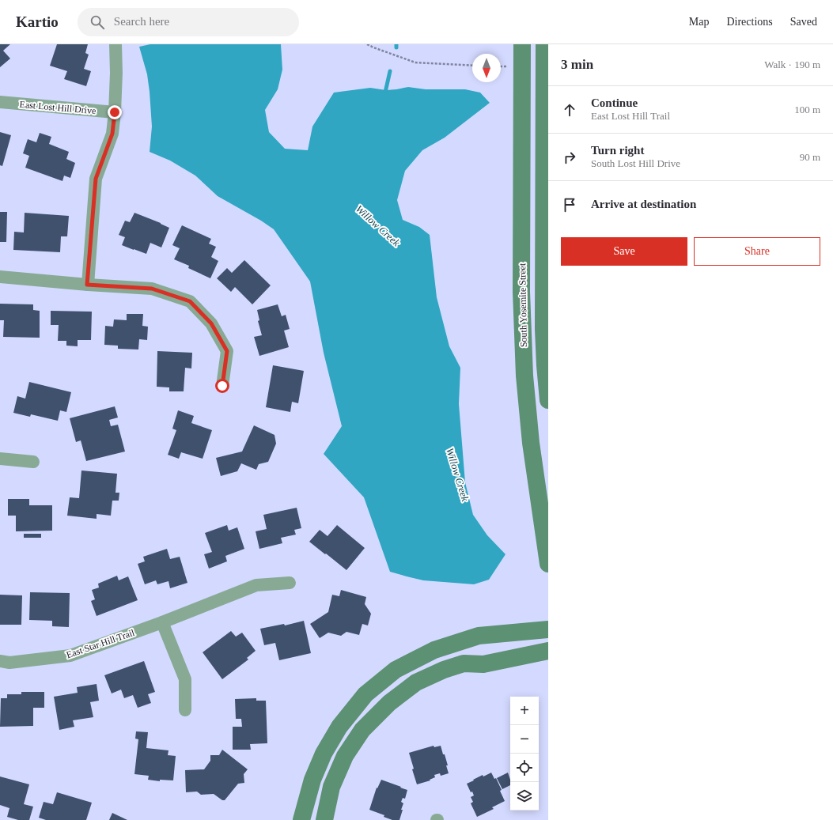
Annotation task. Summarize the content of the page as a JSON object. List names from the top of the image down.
{
  "streets": {
    "main road": ["South Yosemite Street"],
    "street": ["East Lost Hill Drive", "East Star Hill Trail"]
  },
  "water": ["Willow Creek"],
  "north": "bottom",
  "page": {
    "header": "Kartio",
    "search": "Search here",
    "nav": ["Map", "Directions", "Saved"],
    "heading": ["3 min", "Walk · 190 m"],
    "list": [
      ["Continue", "East Lost Hill Trail", "100 m"],
      ["Turn right", "South Lost Hill Drive", "90 m"],
      "Arrive at destination"
    ],
    "buttons": ["Save", "Share"],
    "map_buttons": ["+", "−"]
  }
}
